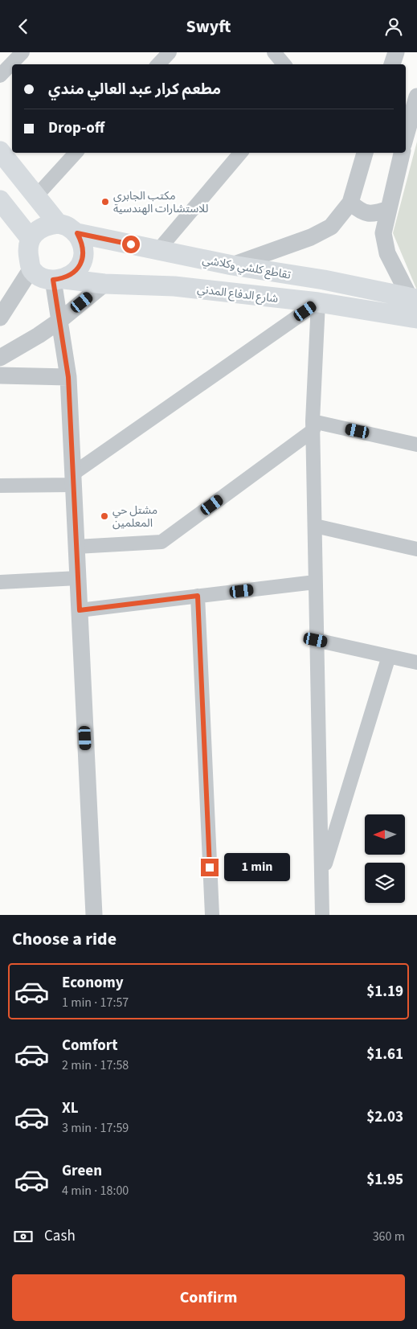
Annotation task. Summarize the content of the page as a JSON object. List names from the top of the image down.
{
  "streets": {
    "main road": ["تقاطع كلشي وكلاشي", "شارع الدفاع المدني"]
  },
  "crossings": [
    ["تقاطع كلشي وكلاشي", "شارع الدفاع المدني"]
  ],
  "places": ["مكتب الجابري للاستشارات الهندسية", "مشتل حي المعلمين"],
  "north": "left",
  "page": {
    "header": "Swyft",
    "banner": ["مطعم كرار عبد العالي مندي", "Drop-off"],
    "bubble": "1 min",
    "heading": "Choose a ride",
    "list": [
      {
        "name": "Economy",
        "note": "1 min · 17:57",
        "value": "$1.19"
      },
      {
        "name": "Comfort",
        "note": "2 min · 17:58",
        "value": "$1.61"
      },
      {
        "name": "XL",
        "note": "3 min · 17:59",
        "value": "$2.03"
      },
      {
        "name": "Green",
        "note": "4 min · 18:00",
        "value": "$1.95"
      }
    ],
    "pay": ["Cash", "360 m"],
    "buttons": "Confirm"
  }
}
